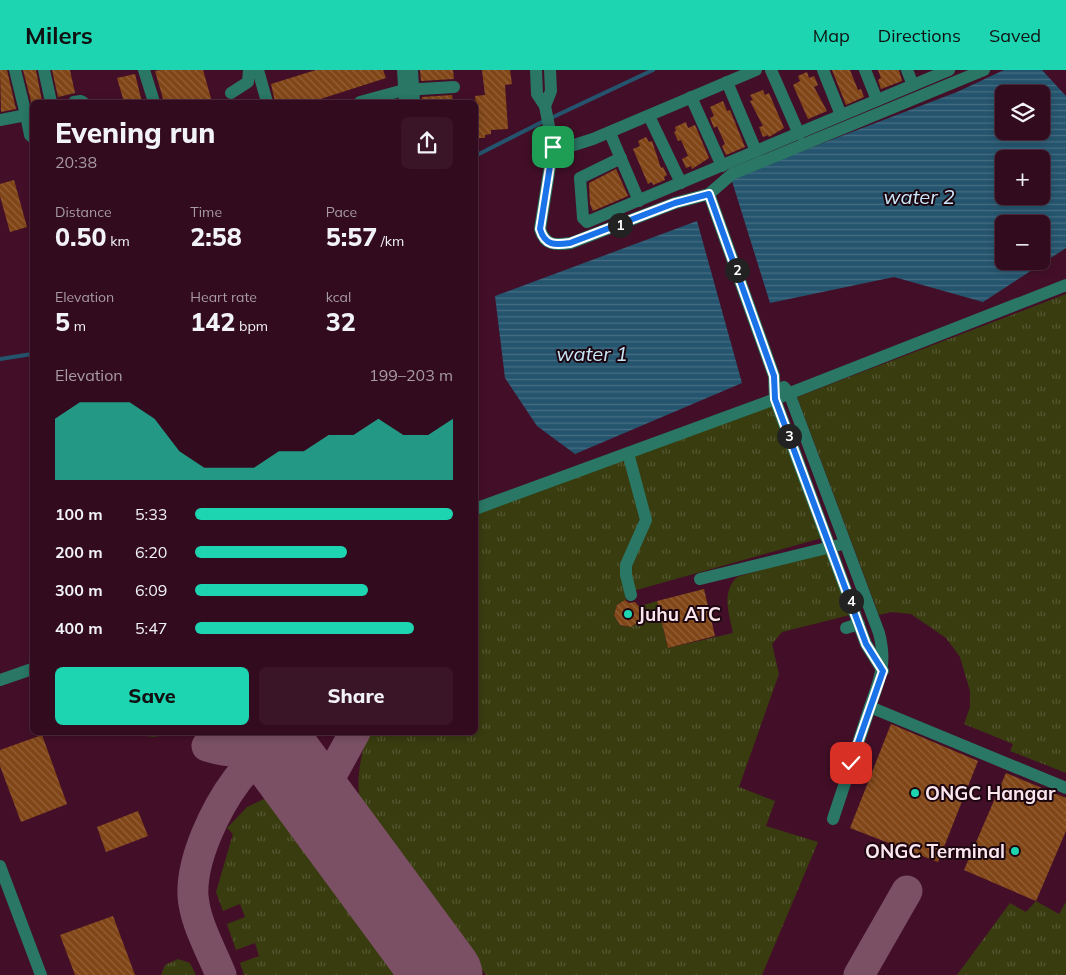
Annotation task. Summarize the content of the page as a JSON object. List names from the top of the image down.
{
  "water": ["water 2", "water 1"],
  "places": ["Juhu ATC", "ONGC Hangar", "ONGC Terminal"],
  "page": {
    "header": "Milers",
    "nav": ["Map", "Directions", "Saved"],
    "map_buttons": ["+", "−"],
    "heading": ["Evening run", "20:38"],
    "stats": [
      ["Distance", "0.50 km"],
      ["Time", "2:58"],
      ["Pace", "5:57 /km"],
      ["Elevation", "5 m"],
      ["Heart rate", "142 bpm"],
      ["kcal", "32"]
    ],
    "pins": [
      "1",
      "2",
      "3",
      "4"
    ],
    "chart": ["Elevation", "199–203 m"],
    "list": [
      {
        "name": "100 m",
        "note": "5:33"
      },
      {
        "name": "200 m",
        "note": "6:20"
      },
      {
        "name": "300 m",
        "note": "6:09"
      },
      {
        "name": "400 m",
        "note": "5:47"
      }
    ],
    "buttons": ["Save", "Share"]
  }
}
